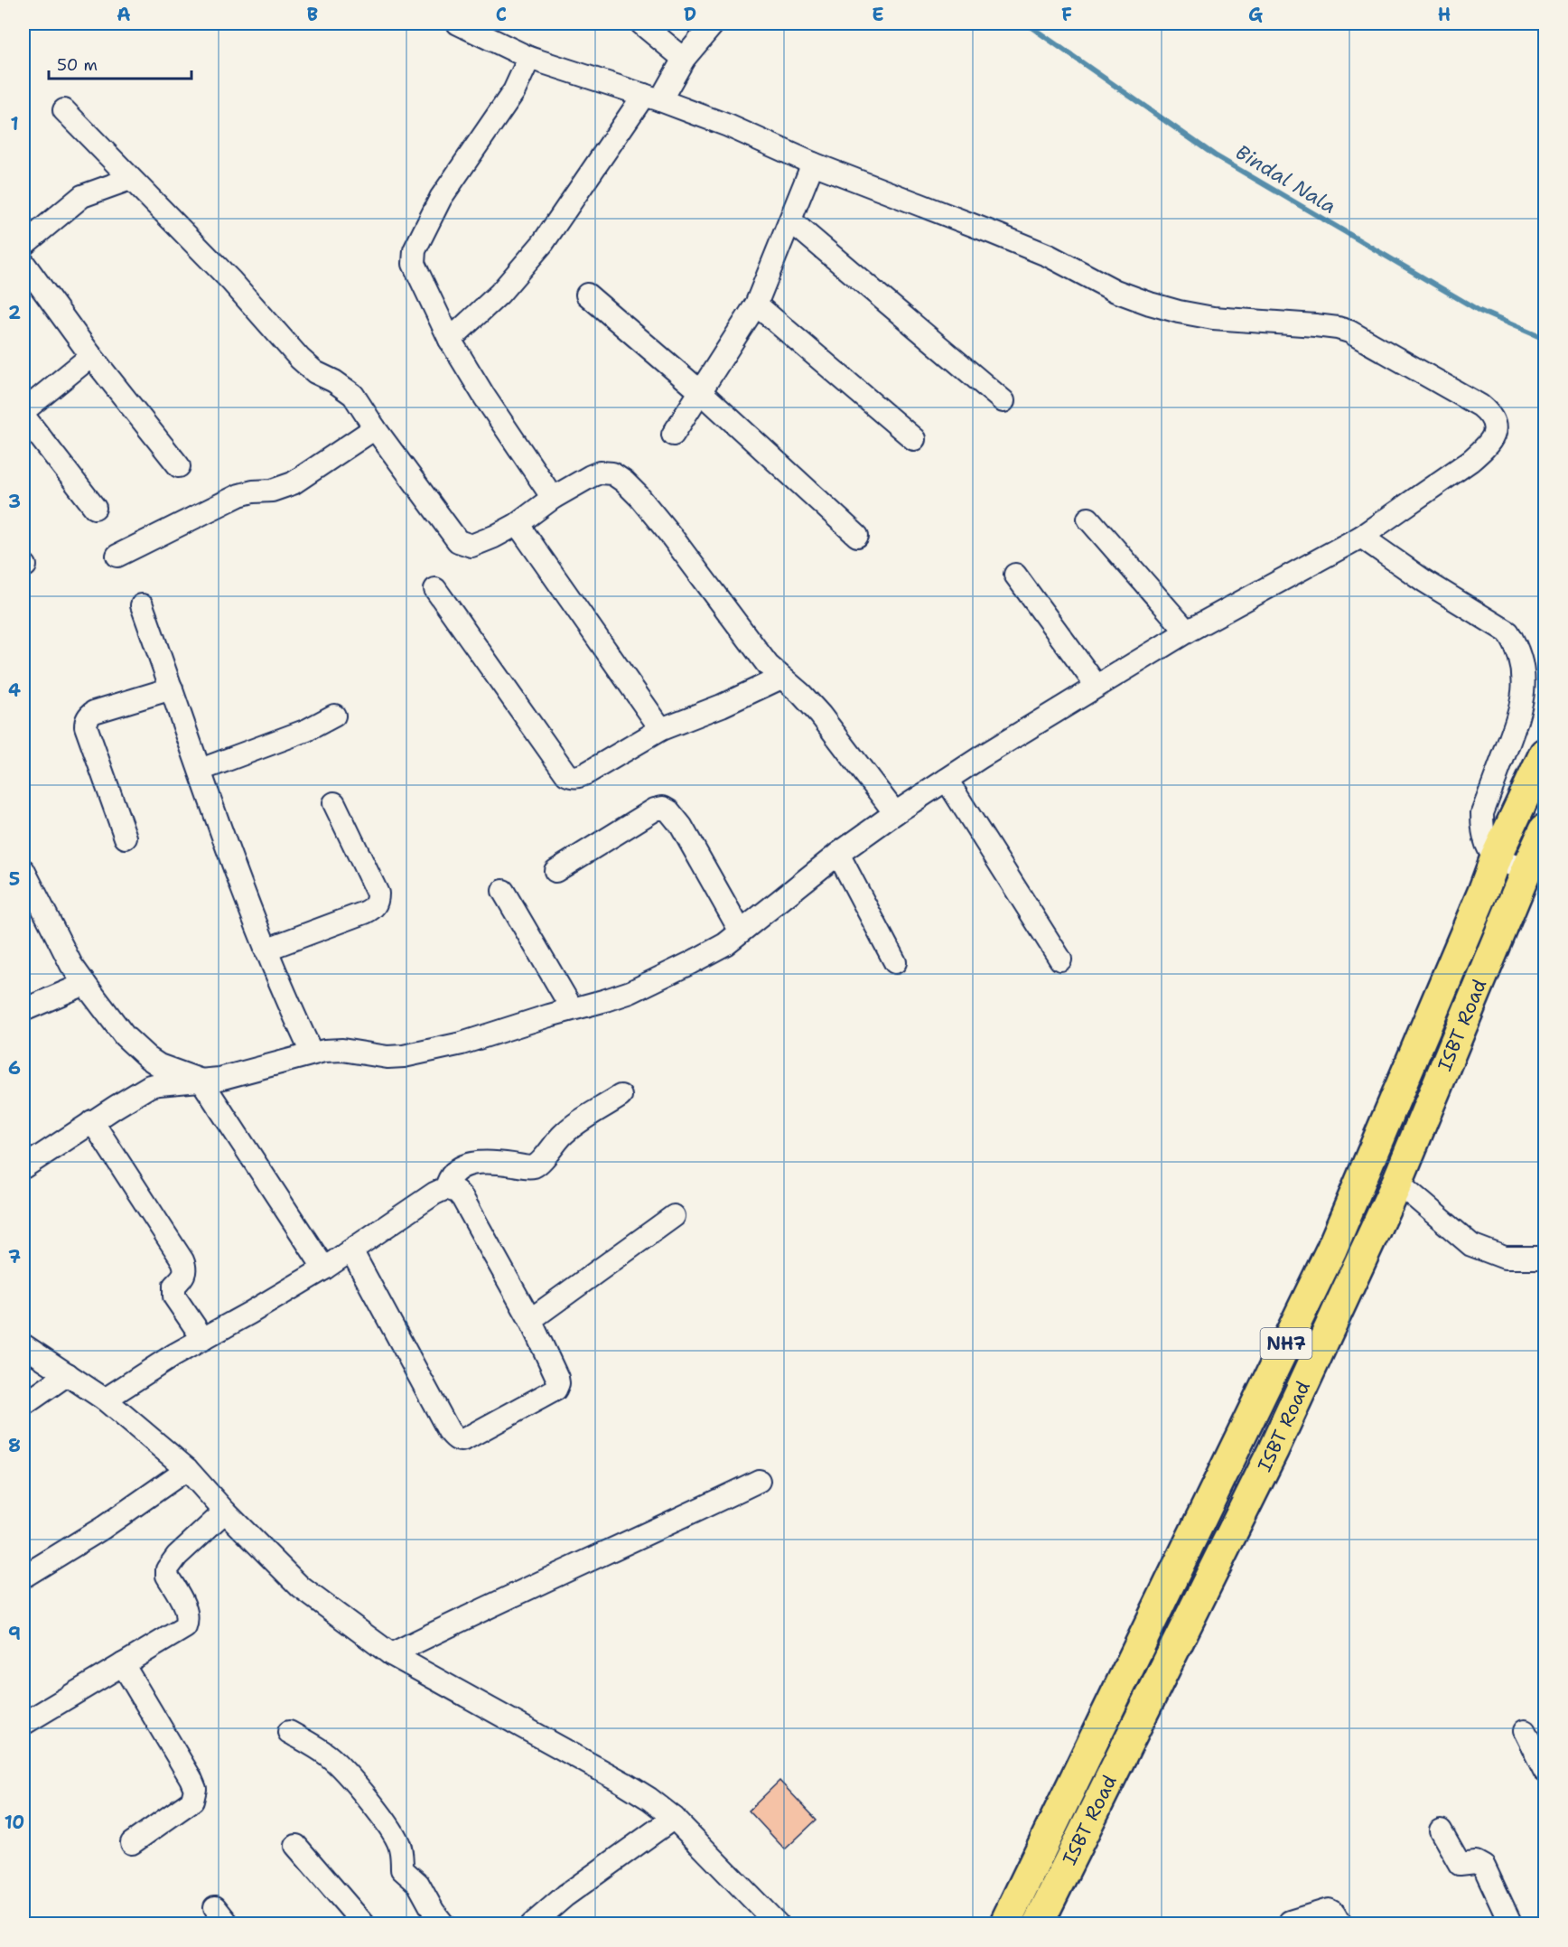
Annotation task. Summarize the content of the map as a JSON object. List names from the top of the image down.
{
  "streets": {
    "highway": ["ISBT Road", "NH7"]
  },
  "water": ["Bindal Nala"],
  "scale_bar": "50 m",
  "grid": {
    "columns": [
      "A",
      "B",
      "C",
      "D",
      "E",
      "F",
      "G",
      "H"
    ],
    "rows": [
      "1",
      "2",
      "3",
      "4",
      "5",
      "6",
      "7",
      "8",
      "9",
      "10"
    ]
  }
}
